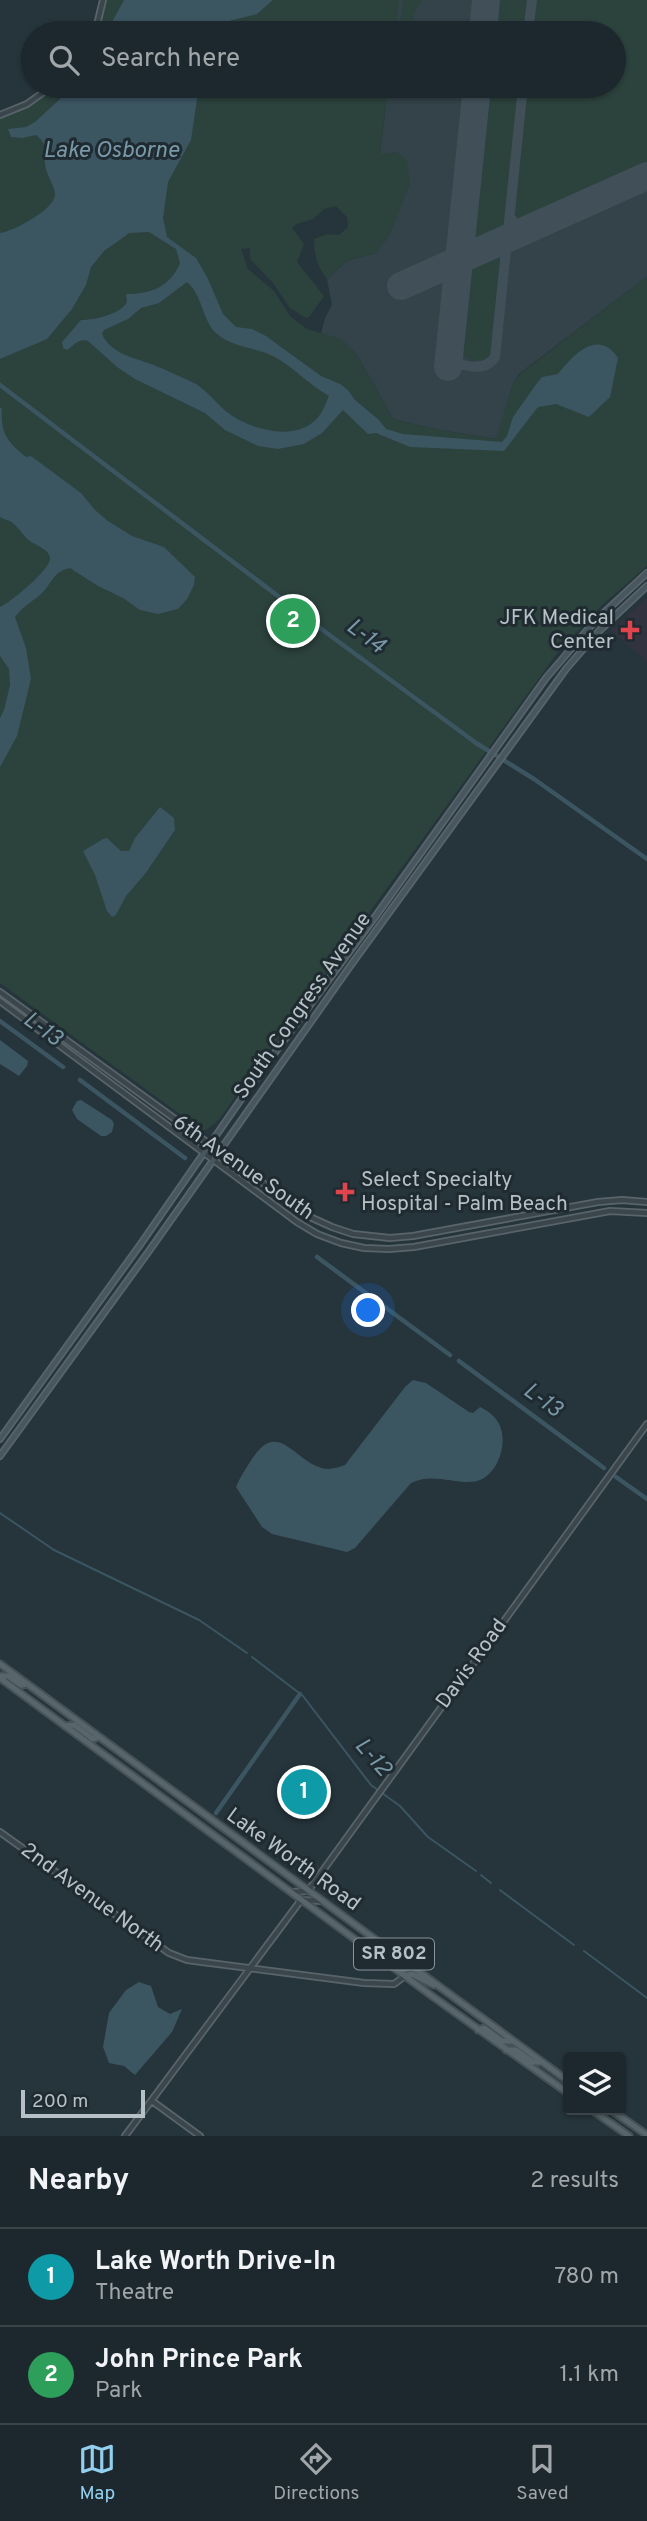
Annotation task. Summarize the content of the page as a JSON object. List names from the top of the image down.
{
  "streets": {
    "main road": ["South Congress Avenue", "Lake Worth Road", "SR 802"],
    "street": ["6th Avenue South", "Davis Road", "2nd Avenue North"]
  },
  "crossings": [
    ["South Congress Avenue", "6th Avenue South"],
    ["Davis Road", "Lake Worth Road"],
    ["Lake Worth Road", "2nd Avenue North"]
  ],
  "water": [
    "Lake Osborne",
    "L-14",
    "L-13",
    "L-12"
  ],
  "places": {
    "health": ["JFK Medical Center", "Select Specialty Hospital - Palm Beach"]
  },
  "scale_bar": "200 m",
  "page": {
    "search": "Search here",
    "pins": ["2", "1"],
    "scale": "200 m",
    "heading": ["Nearby", "2 results"],
    "list": [
      {
        "mark": "1",
        "name": "Lake Worth Drive-In",
        "note": "Theatre",
        "value": "780 m"
      },
      {
        "mark": "2",
        "name": "John Prince Park",
        "note": "Park",
        "value": "1.1 km"
      }
    ],
    "nav": ["Map", "Directions", "Saved"]
  }
}
